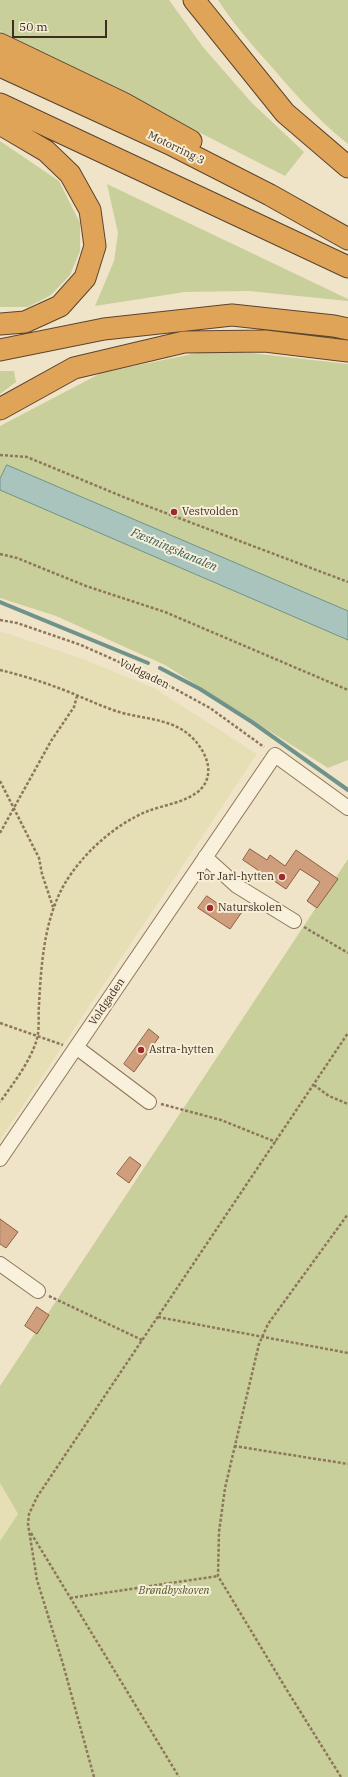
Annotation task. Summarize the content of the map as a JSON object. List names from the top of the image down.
{
  "streets": {
    "highway": ["Motorring 3"],
    "street": ["Voldgaden"]
  },
  "water": ["Fæstningskanalen"],
  "parks": ["Brøndbyskoven"],
  "places": [
    "Vestvolden",
    "Tor Jarl-hytten",
    "Naturskolen",
    "Astra-hytten"
  ],
  "scale_bar": "50 m"
}
